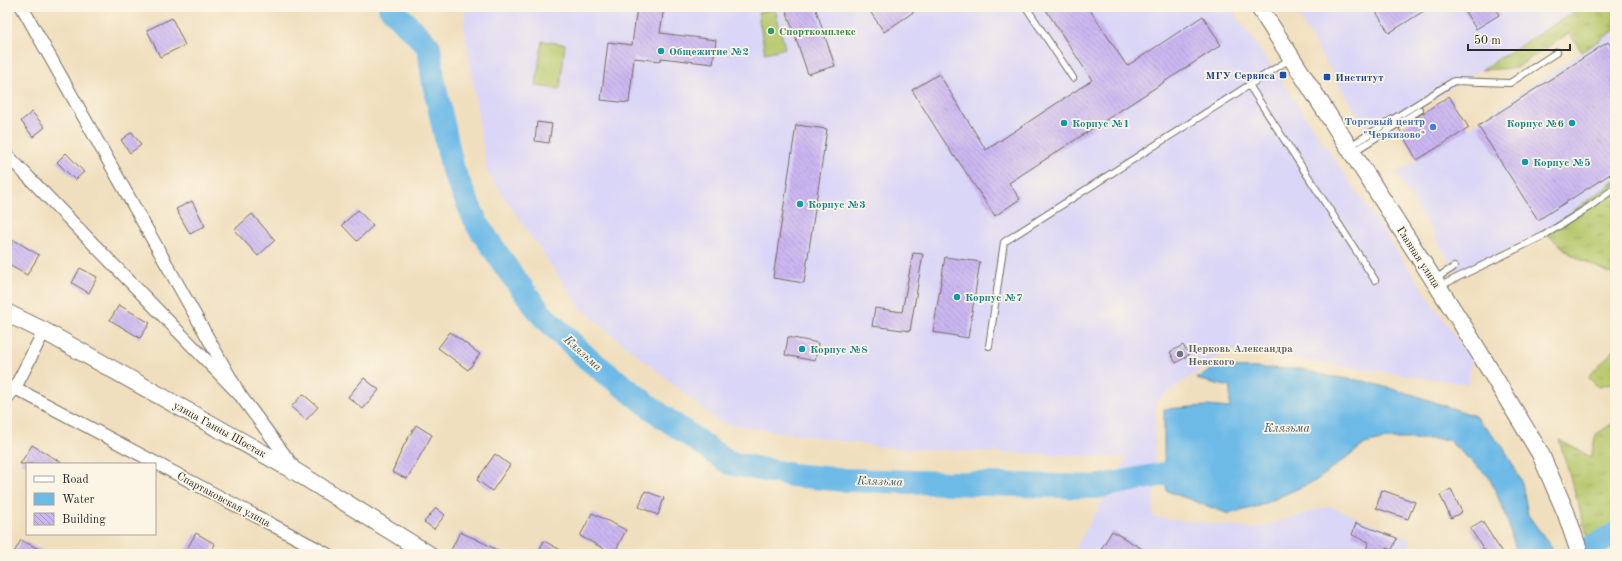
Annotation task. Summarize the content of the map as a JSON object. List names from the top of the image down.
{
  "streets": {
    "main road": ["Главная улица", "улица Ганны Шостак"],
    "street": ["Спартаковская улица"]
  },
  "water": ["Клязьма"],
  "places": {
    "other": [
      "Спорткомплекс",
      "Общежитие №2",
      "Корпус №1",
      "Корпус №6",
      "Торговый центр \"Черкизово\"",
      "Корпус №5",
      "Корпус №3",
      "Корпус №7",
      "Корпус №8",
      "Церковь Александра Невского"
    ],
    "transit": ["МГУ Сервиса", "Институт"]
  },
  "legend": ["Road", "Water", "Building"],
  "scale_bar": "50 m"
}
